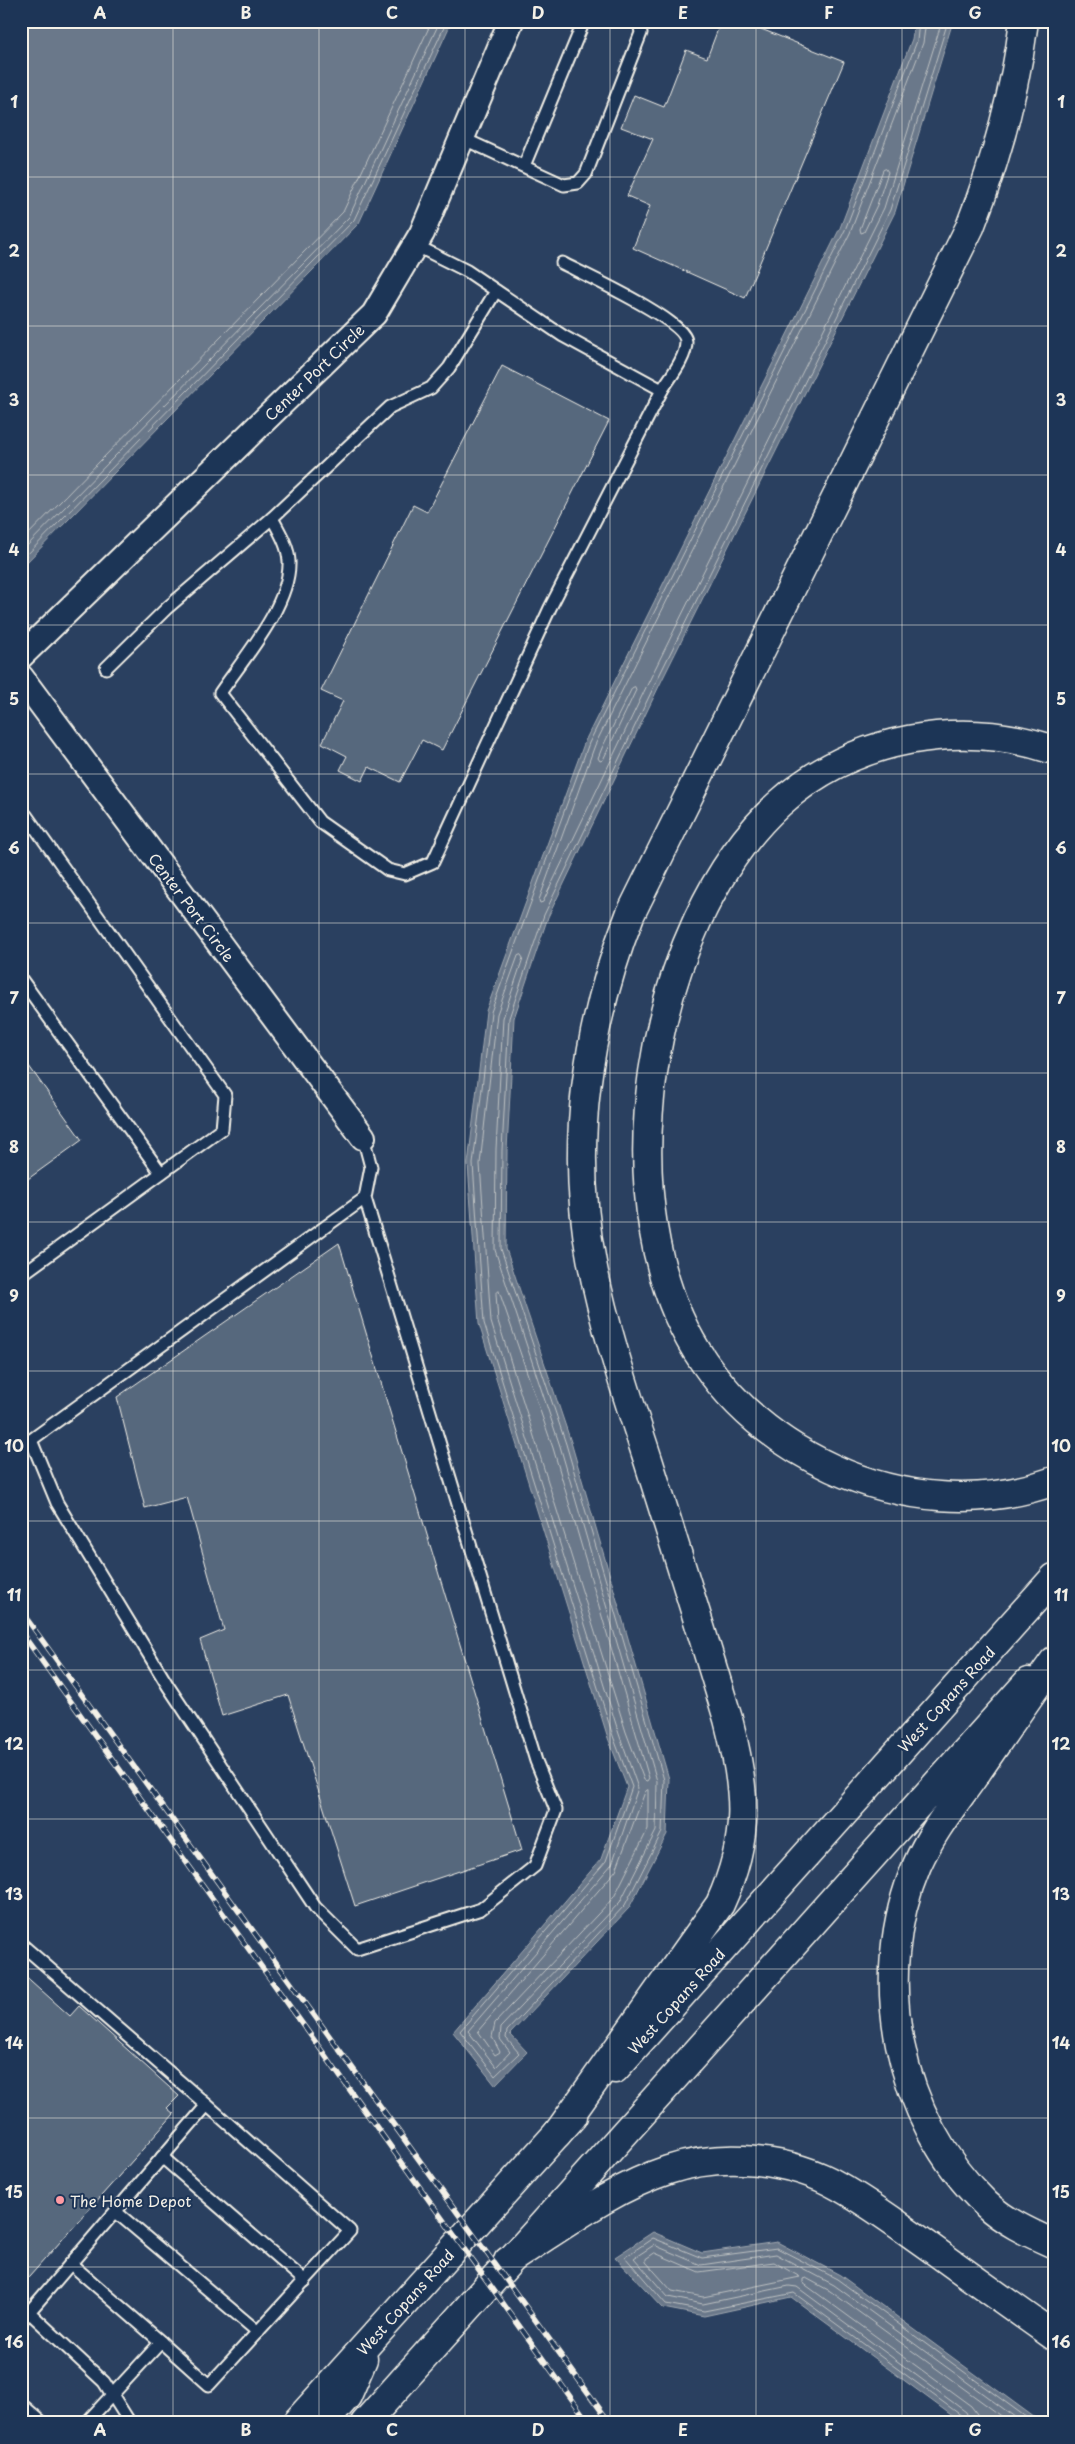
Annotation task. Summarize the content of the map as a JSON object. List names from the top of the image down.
{
  "streets": {
    "main road": ["West Copans Road"],
    "street": ["Center Port Circle"]
  },
  "places": ["The Home Depot"],
  "grid": {
    "columns": [
      "A",
      "B",
      "C",
      "D",
      "E",
      "F",
      "G"
    ],
    "rows": [
      "1",
      "2",
      "3",
      "4",
      "5",
      "6",
      "7",
      "8",
      "9",
      "10",
      "11",
      "12",
      "13",
      "14",
      "15",
      "16"
    ]
  }
}
